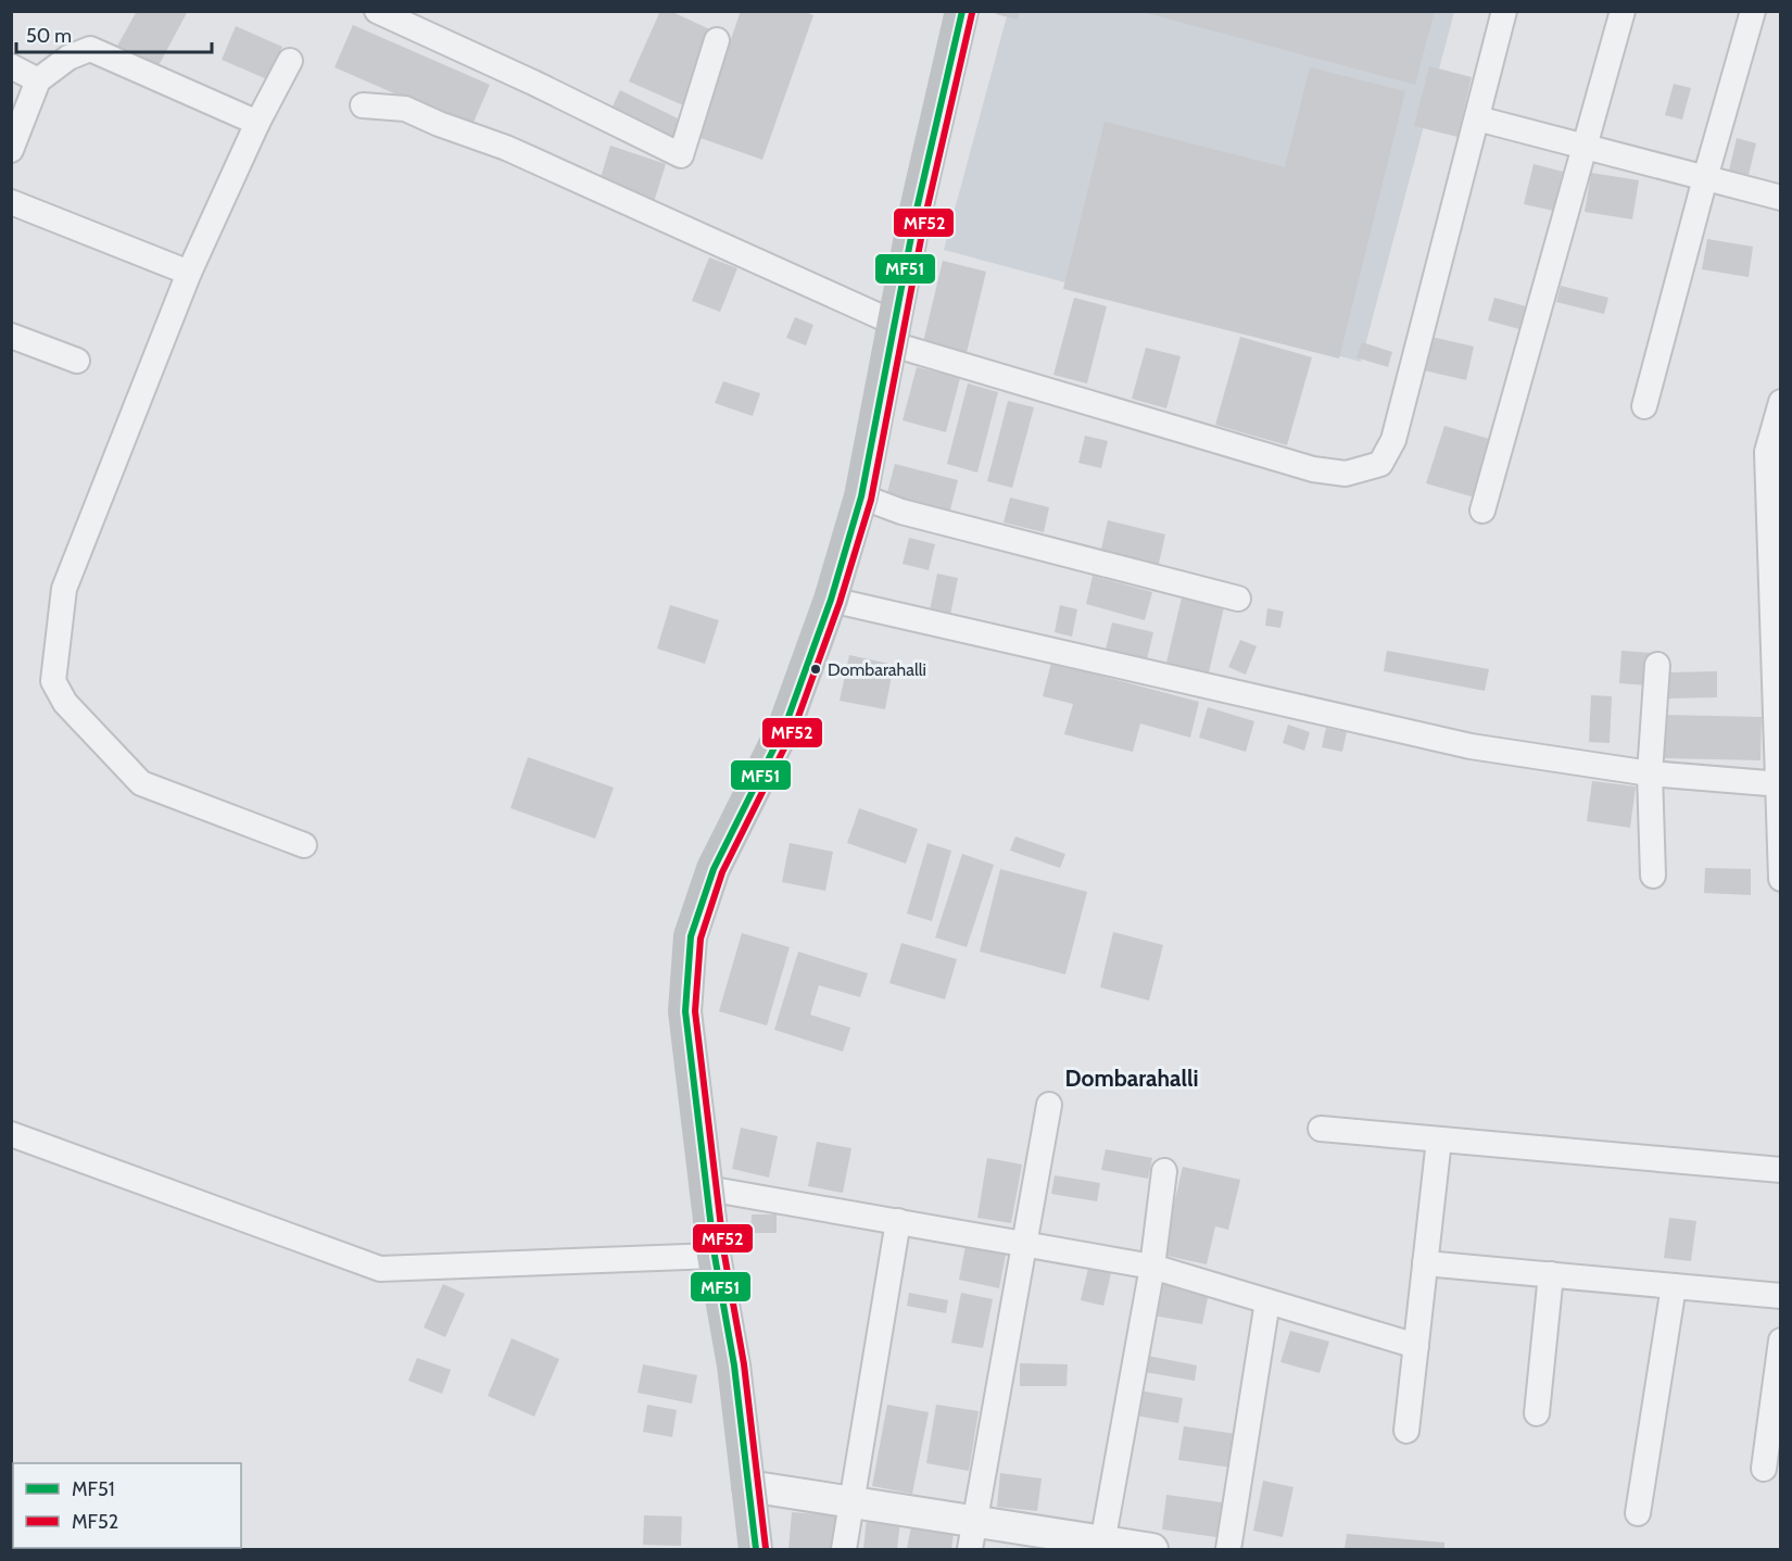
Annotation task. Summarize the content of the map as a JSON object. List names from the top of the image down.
{
  "districts": ["Dombarahalli"],
  "places": ["Dombarahalli"],
  "lines": ["transit line MF51", "transit line MF52"],
  "legend": ["MF51", "MF52"],
  "scale_bar": "50 m"
}
